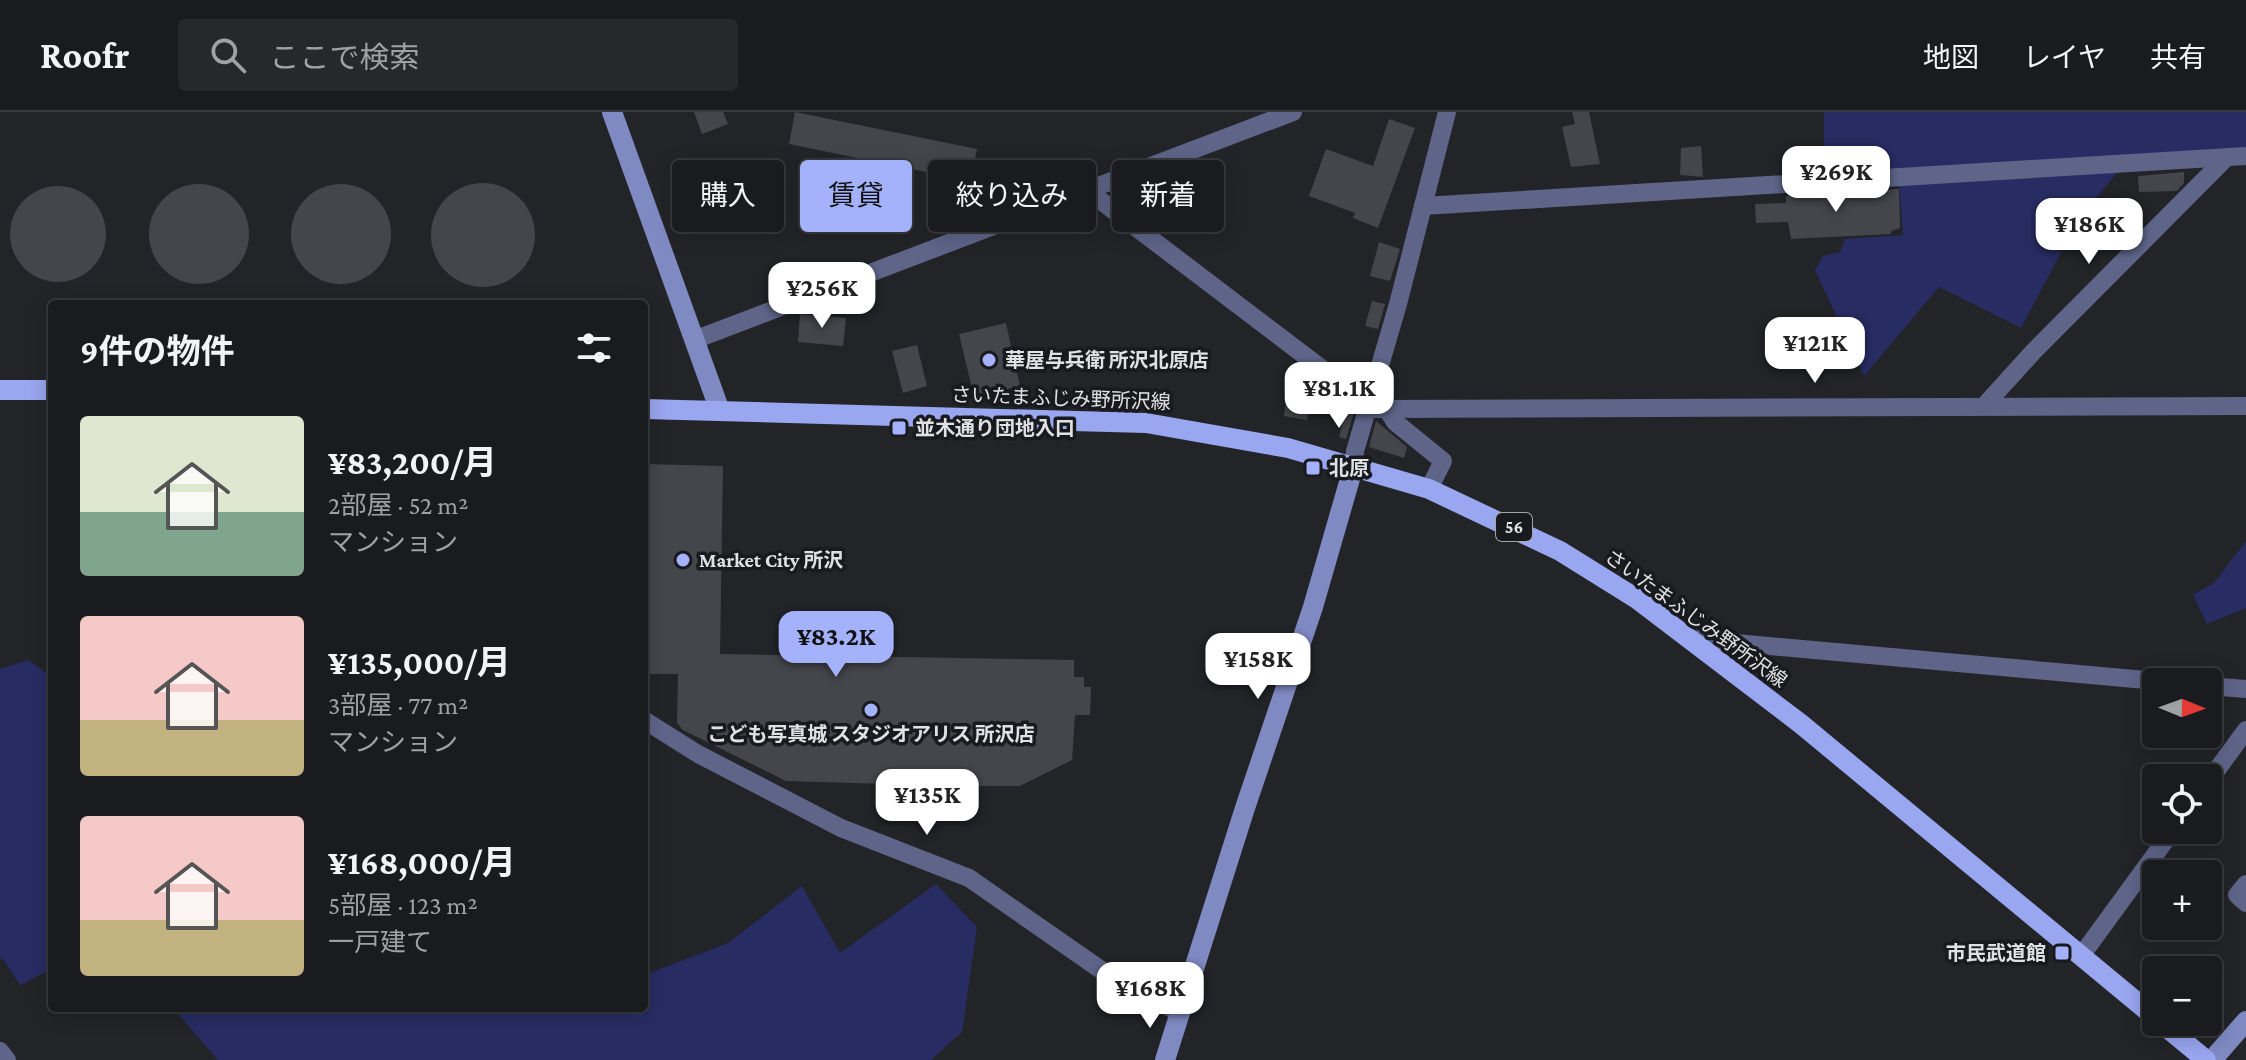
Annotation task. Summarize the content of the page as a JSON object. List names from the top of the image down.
{
  "streets": {
    "main road": ["さいたまふじみ野所沢線", "56"]
  },
  "places": {
    "other": ["華屋与兵衛 所沢北原店", "Market City 所沢", "こども写真城 スタジオアリス 所沢店"],
    "transit": ["並木通り団地入口", "北原", "市民武道館"]
  },
  "north": "right",
  "page": {
    "header": "Roofr",
    "search": "ここで検索",
    "nav": ["地図", "レイヤ", "共有"],
    "price": [
      "¥269K",
      "¥186K",
      "¥256K",
      "¥121K",
      "¥81.1K",
      "¥83.2K",
      "¥158K",
      "¥135K",
      "¥168K"
    ],
    "chip": [
      "購入",
      "賃貸",
      "絞り込み",
      "新着"
    ],
    "heading": "9件の物件",
    "list": [
      {
        "name": "¥83,200/月",
        "note": "2部屋 · 52 m² · マンション"
      },
      {
        "name": "¥135,000/月",
        "note": "3部屋 · 77 m² · マンション"
      },
      {
        "name": "¥168,000/月",
        "note": "5部屋 · 123 m² · 一戸建て"
      }
    ],
    "map_buttons": ["+", "−"]
  }
}
